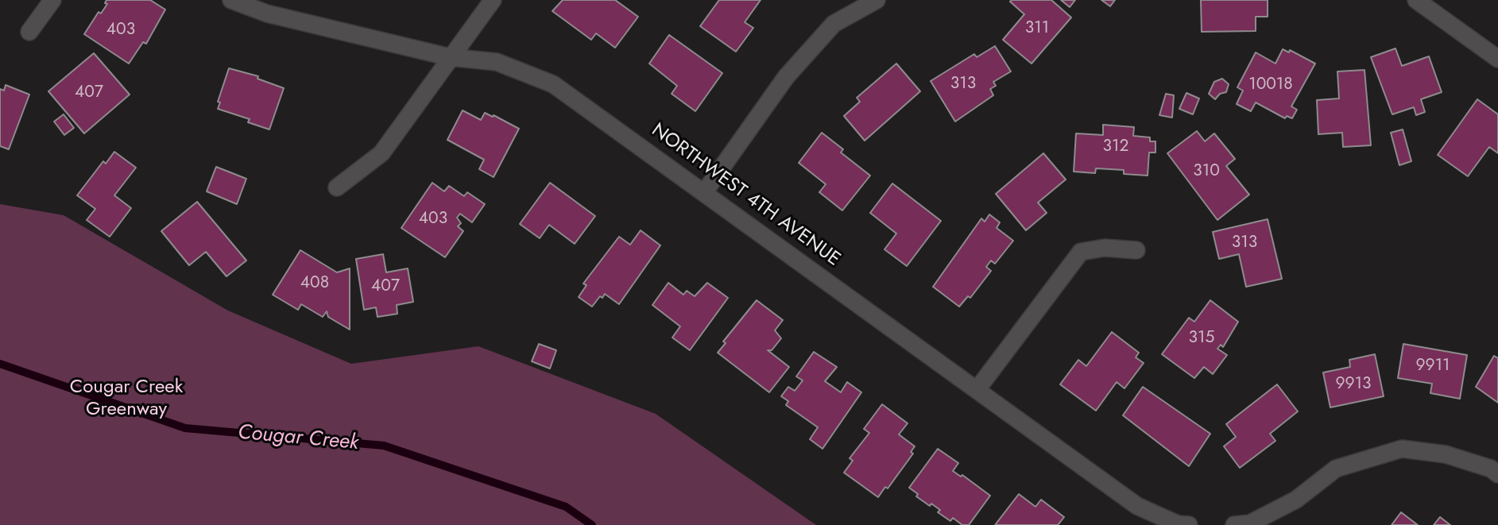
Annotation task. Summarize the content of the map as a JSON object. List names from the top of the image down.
{
  "streets": {
    "street": ["NORTHWEST 4TH AVENUE"]
  },
  "water": ["Cougar Creek"],
  "parks": ["Cougar Creek Greenway"],
  "house_numbers": [
    "311",
    "403",
    "313",
    "10018",
    "407",
    "312",
    "310",
    "403",
    "313",
    "408",
    "407",
    "315",
    "9911",
    "9913"
  ]
}
